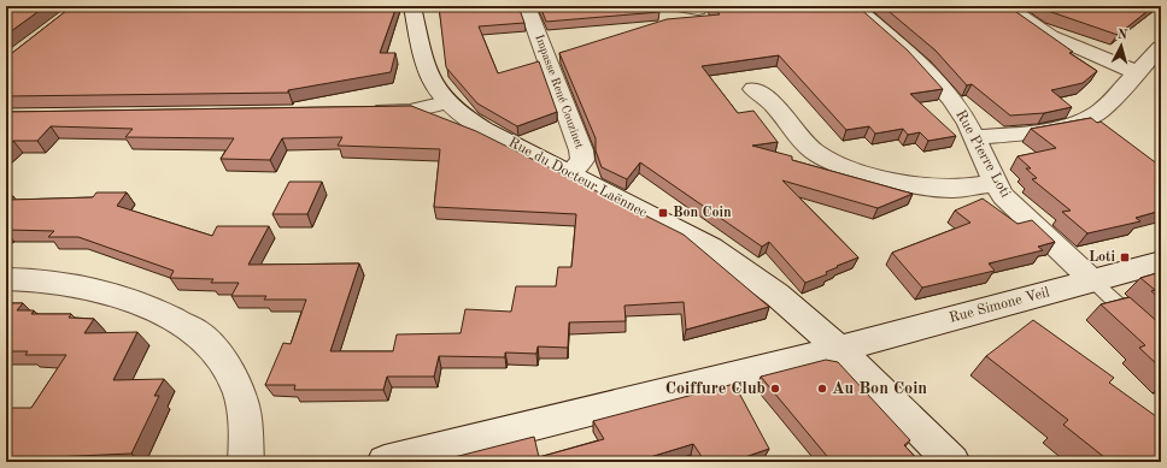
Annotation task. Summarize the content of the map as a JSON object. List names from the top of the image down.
{
  "streets": {
    "street": [
      "Impasse René Couzinet",
      "Rue Pierre Loti",
      "Rue du Docteur Laënnec",
      "Rue Simone Veil"
    ]
  },
  "crossings": [
    ["Impasse René Couzinet", "Rue du Docteur Laënnec"],
    ["Rue Pierre Loti", "Rue Simone Veil"],
    ["Rue du Docteur Laënnec", "Rue Simone Veil"]
  ],
  "places": {
    "transit": ["Bon Coin", "Loti"],
    "other": ["Coiffure Club", "Au Bon Coin"]
  },
  "north": "top"
}
